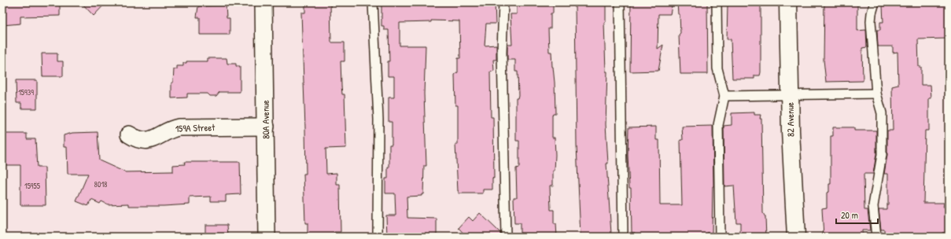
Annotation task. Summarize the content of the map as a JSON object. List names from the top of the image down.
{
  "streets": {
    "street": ["80A Avenue", "82 Avenue", "159A Street"]
  },
  "crossings": [
    ["80A Avenue", "159A Street"]
  ],
  "house_numbers": ["15939", "8018", "15955"],
  "scale_bar": "20 m"
}
